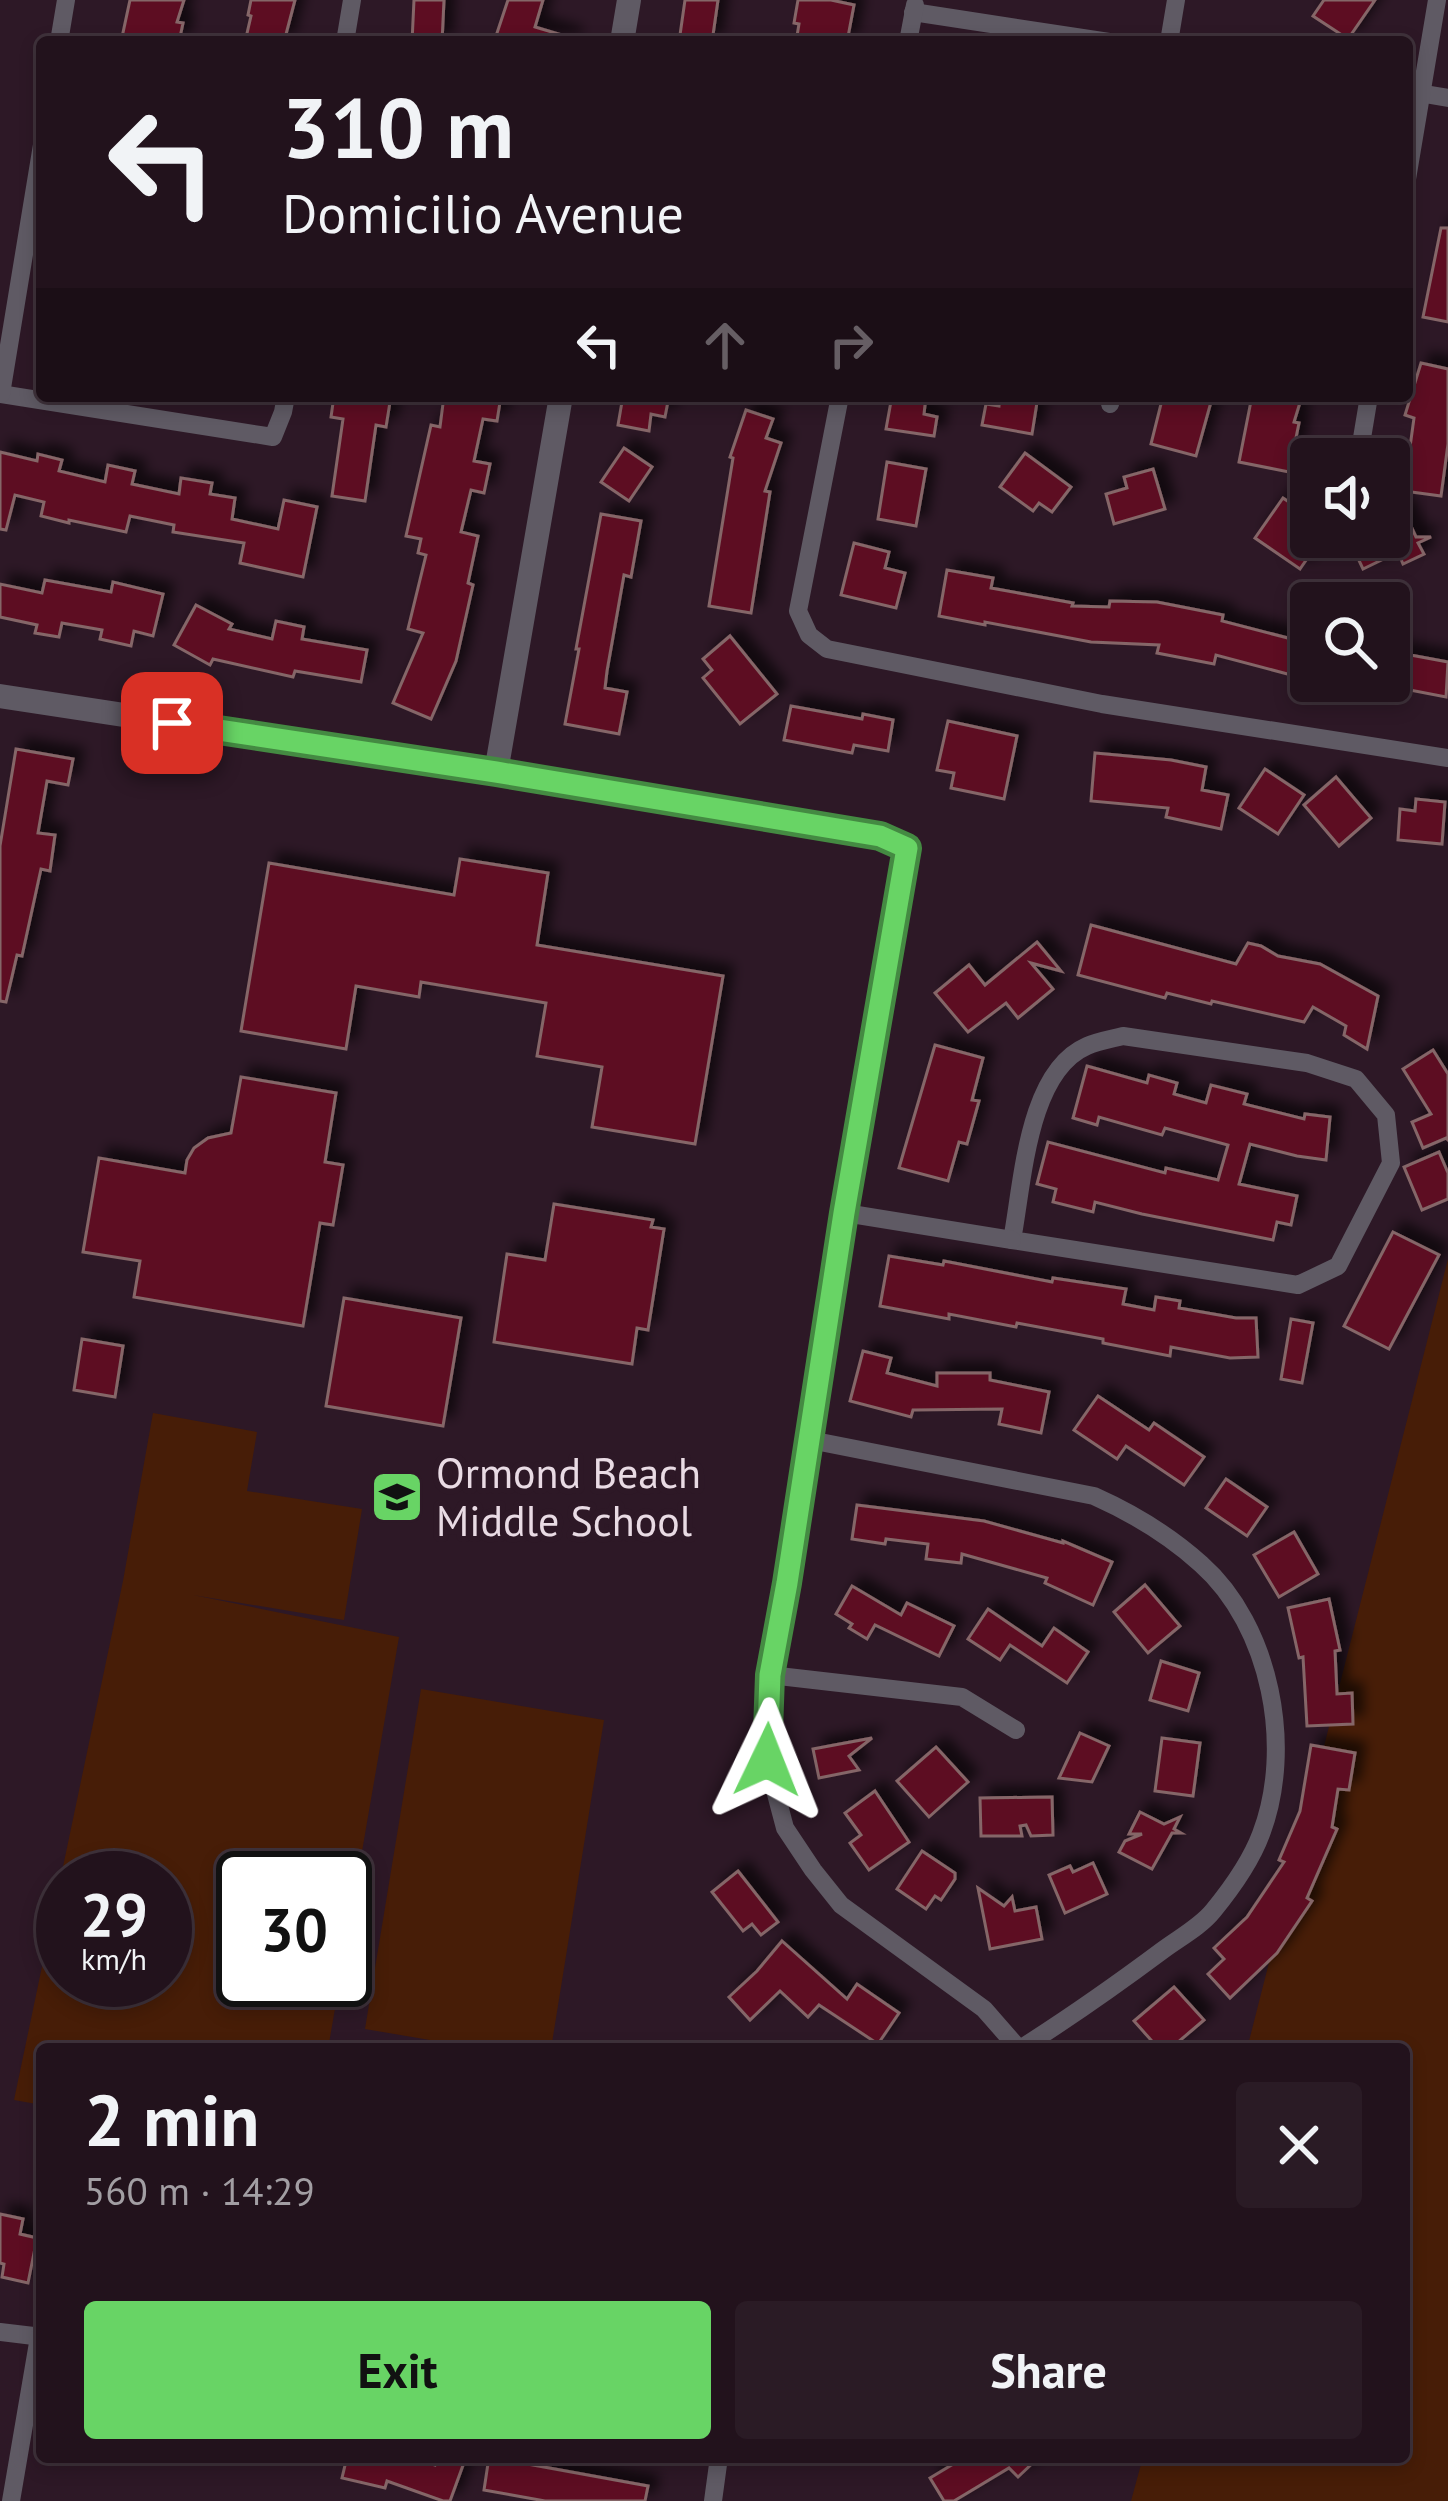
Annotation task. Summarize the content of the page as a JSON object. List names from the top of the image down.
{
  "places": {
    "school or university": ["Ormond Beach Middle School"]
  },
  "page": {
    "turn": ["310 m", "Domicilio Avenue"],
    "speed": "29 km/h",
    "limit": "30",
    "heading": ["2 min", "560 m · 14:29"],
    "buttons": ["Exit", "Share"]
  }
}
